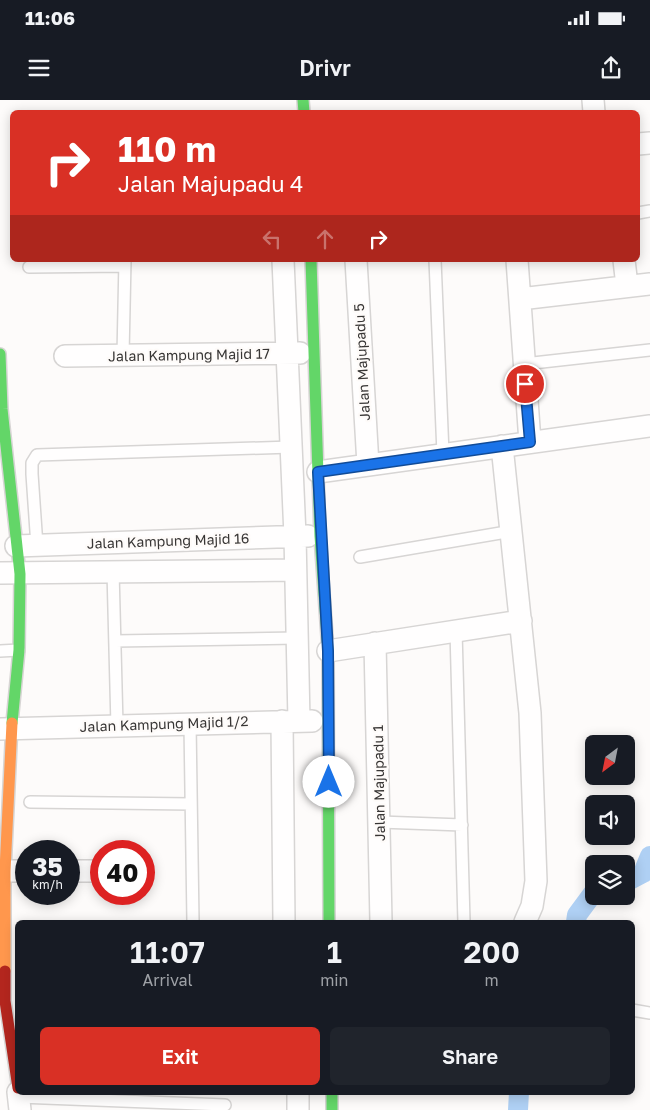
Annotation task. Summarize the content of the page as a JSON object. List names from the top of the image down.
{
  "streets": {
    "street": [
      "Jalan Kampung Majid 17",
      "Jalan Majupadu 5",
      "Jalan Kampung Majid 16",
      "Jalan Kampung Majid 1/2",
      "Jalan Majupadu 1"
    ]
  },
  "north": "bottom left",
  "page": {
    "status": "11:06",
    "header": "Drivr",
    "turn": ["110 m", "Jalan Majupadu 4"],
    "speed": "35 km/h",
    "limit": "40",
    "eta": [
      "11:07",
      "Arrival",
      "1",
      "min",
      "200",
      "m"
    ],
    "buttons": ["Exit", "Share"]
  }
}
